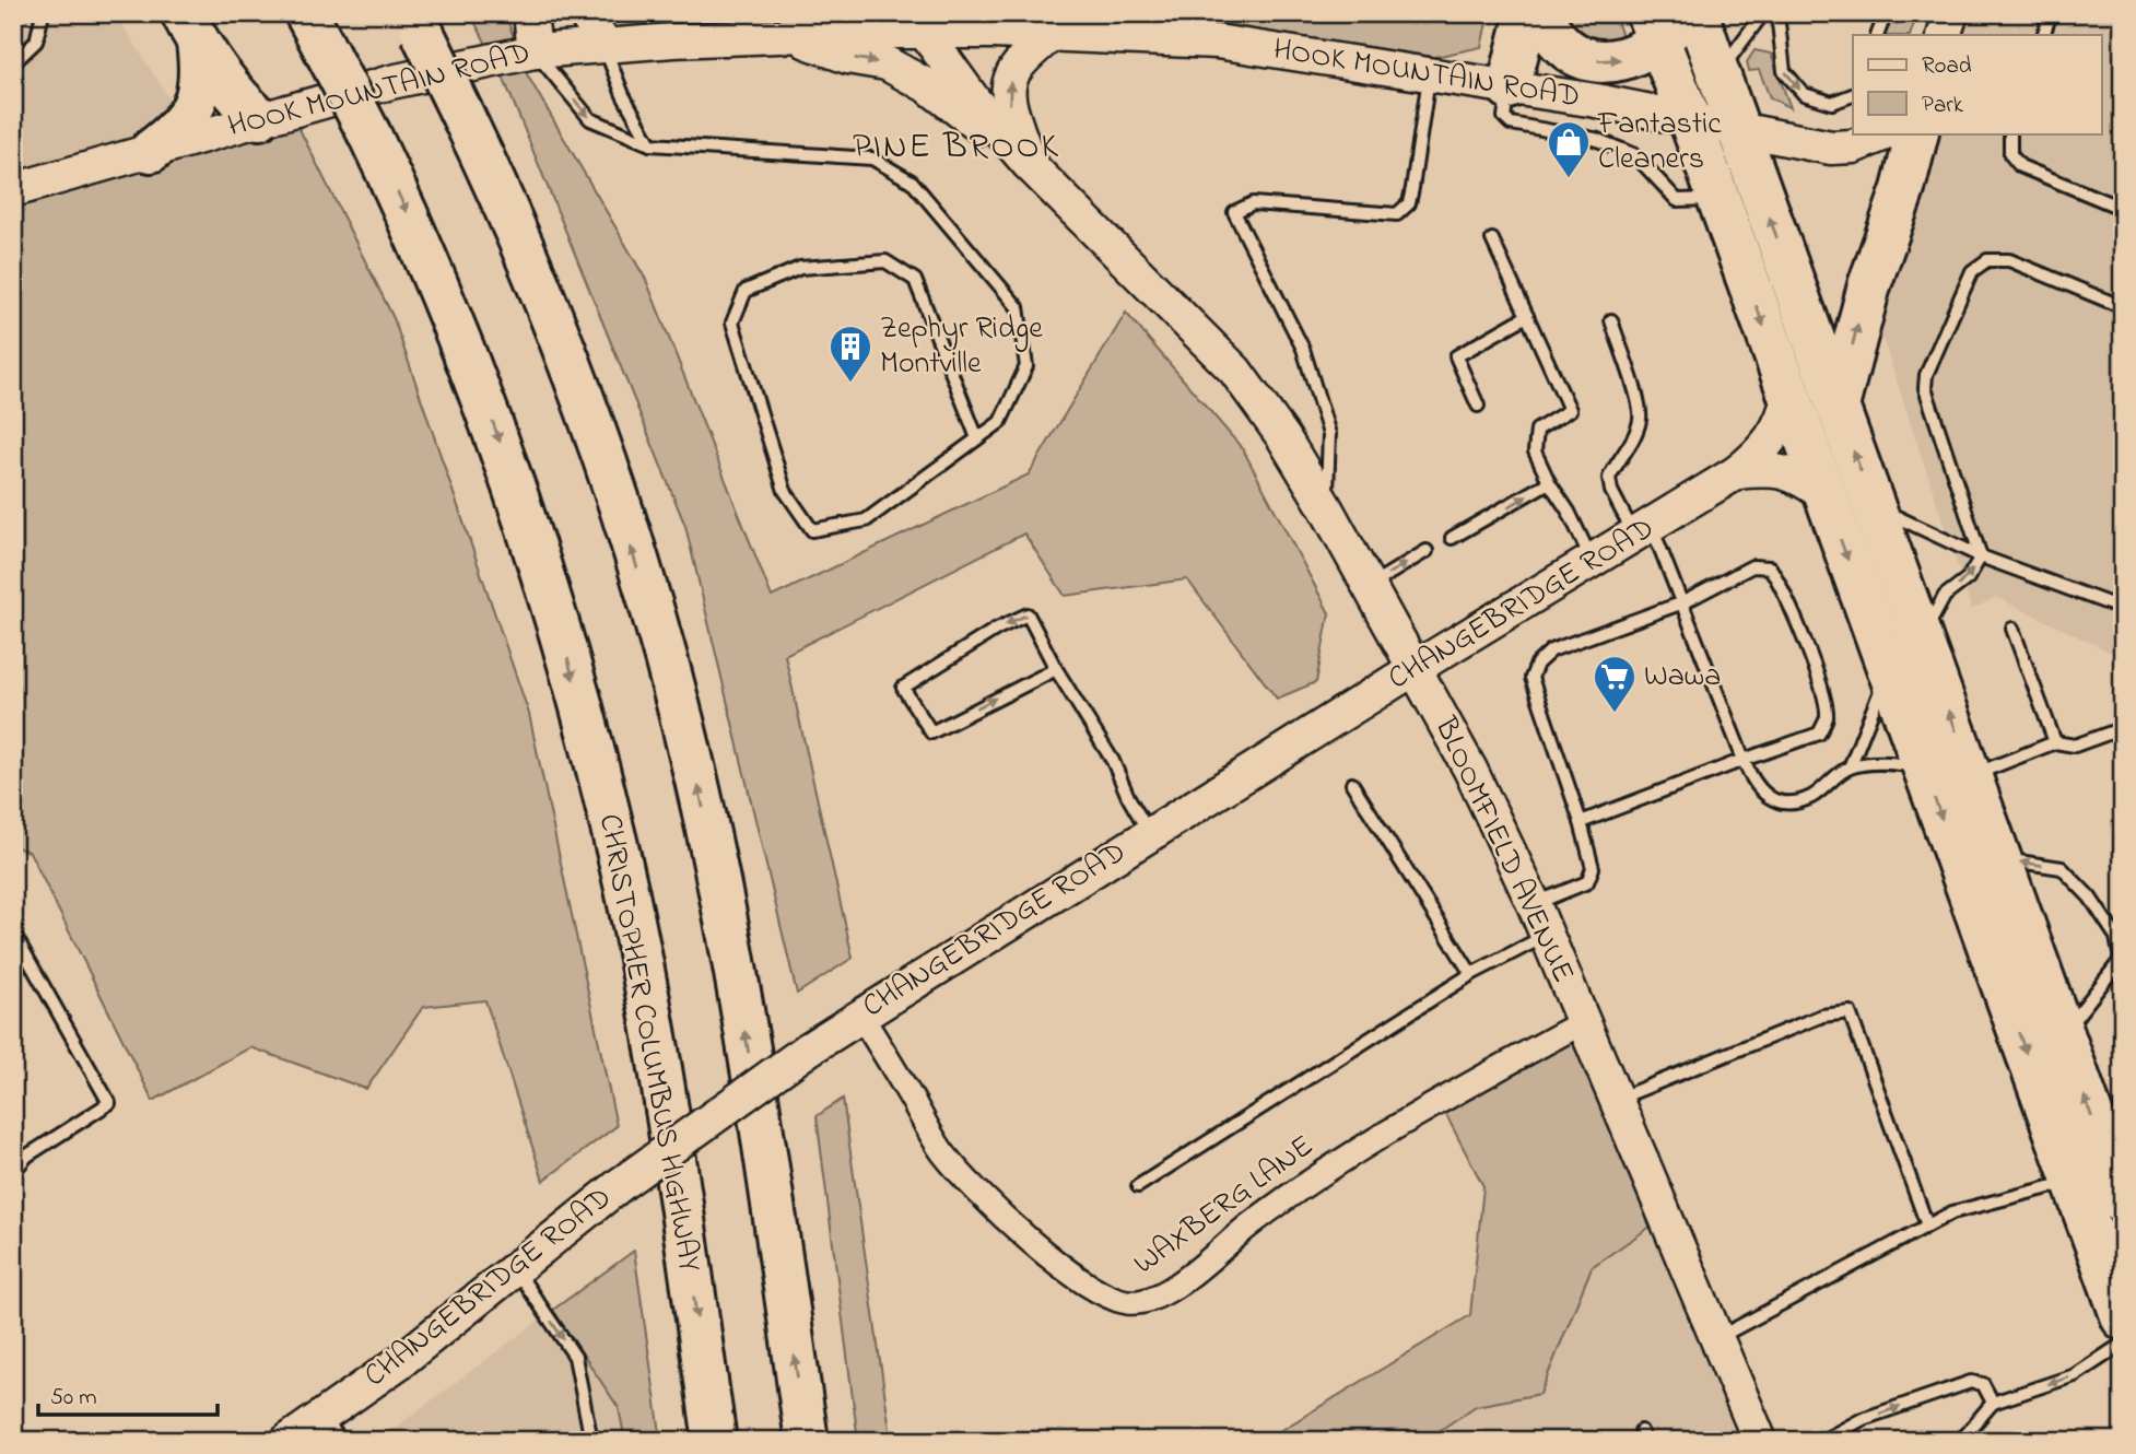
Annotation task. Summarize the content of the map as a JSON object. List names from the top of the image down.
{
  "streets": {
    "highway": ["CHRISTOPHER COLUMBUS HIGHWAY"],
    "main road": ["HOOK MOUNTAIN ROAD", "CHANGEBRIDGE ROAD", "BLOOMFIELD AVENUE"],
    "street": ["WAXBERG LANE"]
  },
  "crossings": [
    ["HOOK MOUNTAIN ROAD", "BLOOMFIELD AVENUE"],
    ["CHANGEBRIDGE ROAD", "BLOOMFIELD AVENUE"],
    ["CHANGEBRIDGE ROAD", "WAXBERG LANE"],
    ["BLOOMFIELD AVENUE", "WAXBERG LANE"]
  ],
  "districts": ["PINE BROOK"],
  "places": {
    "shop": ["Fantastic Cleaners"],
    "building": ["Zephyr Ridge Montville"],
    "supermarket": ["Wawa"]
  },
  "legend": ["Road", "Park"],
  "scale_bar": "50 m"
}
